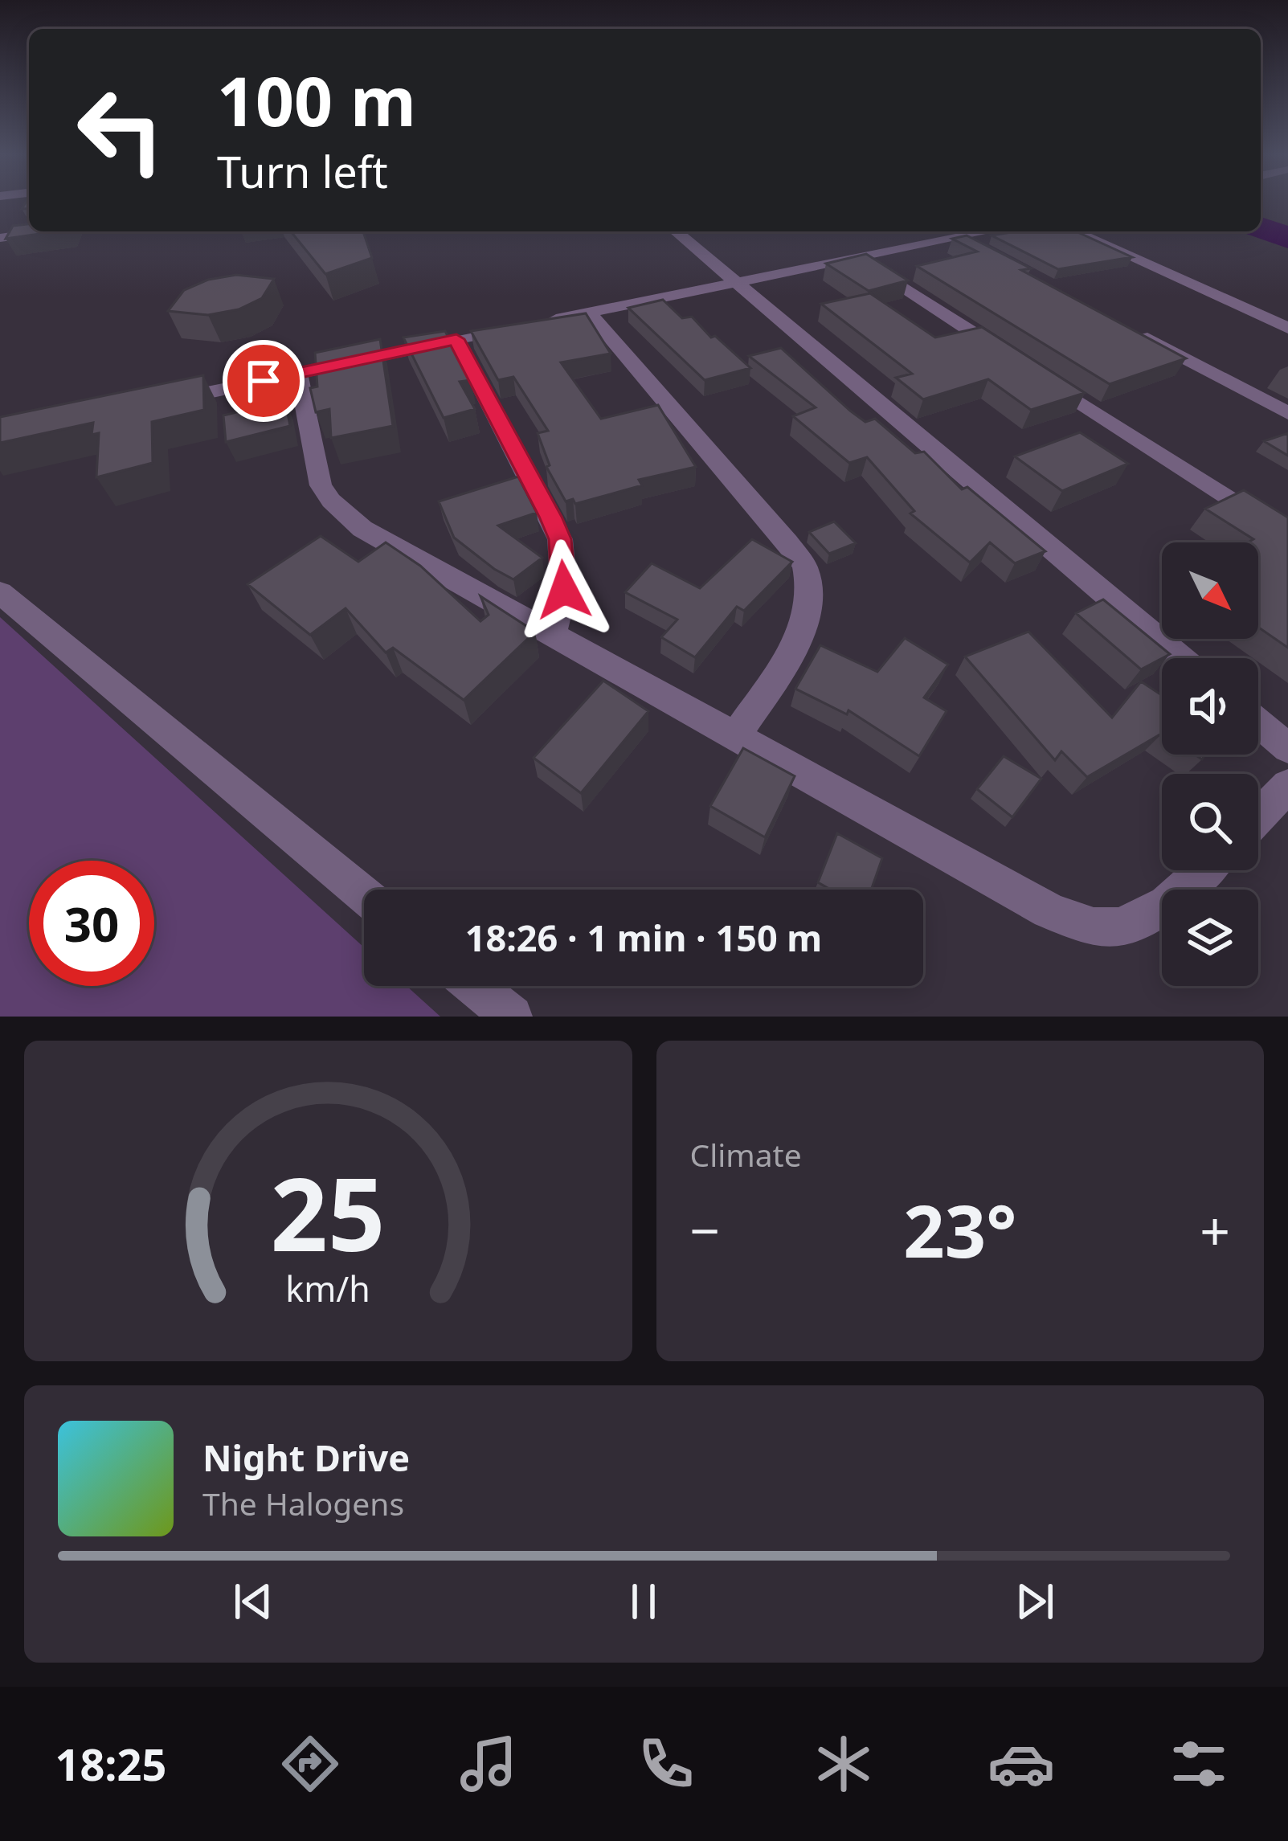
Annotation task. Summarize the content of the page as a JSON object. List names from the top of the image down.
{
  "north": "bottom right",
  "page": {
    "turn": ["100 m", "Turn left"],
    "limit": "30",
    "trip": "18:26 · 1 min · 150 m",
    "tile": "Climate",
    "heat": ["−", "23°", "+"],
    "song": ["Night Drive", "The Halogens"],
    "tabs": "18:25",
    "gauge": ["25", "km/h"]
  }
}
